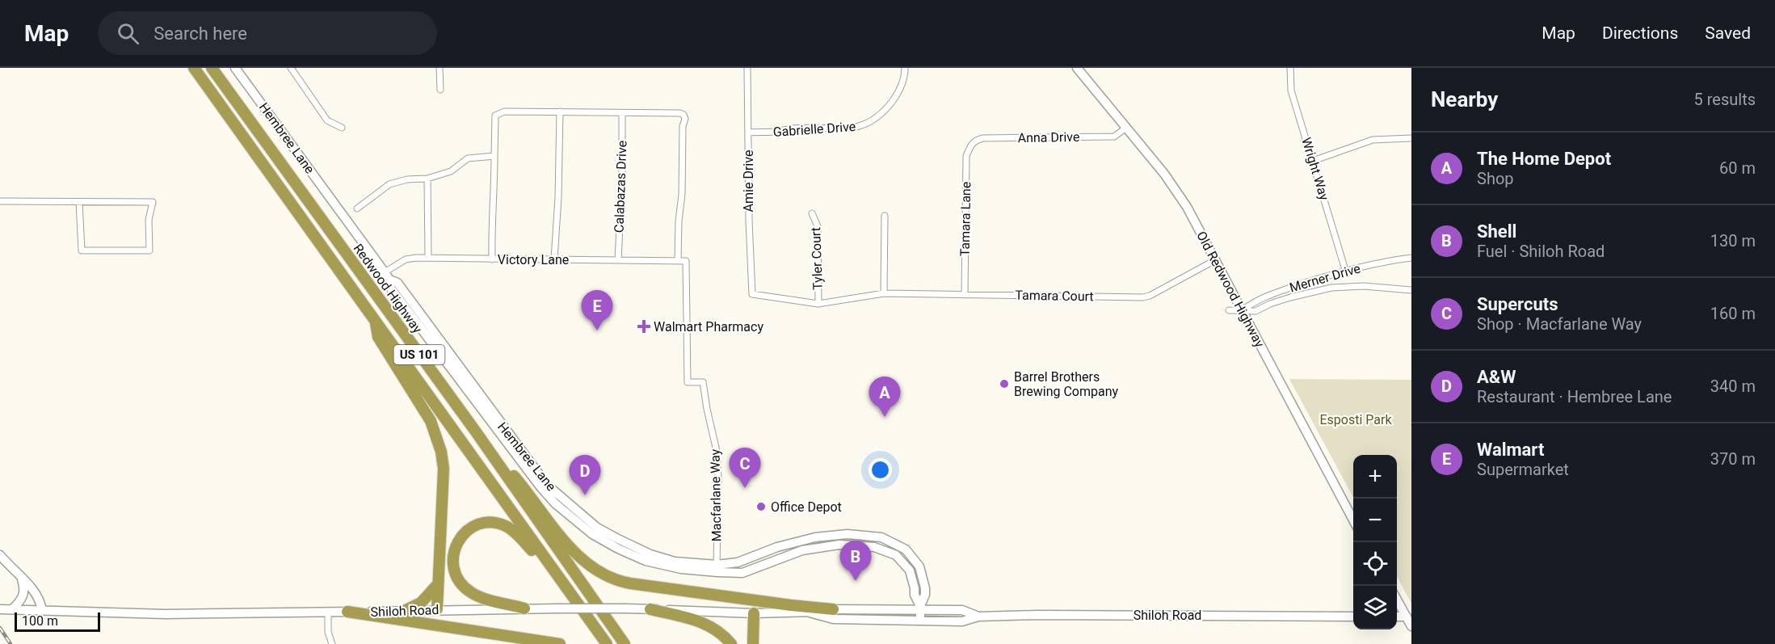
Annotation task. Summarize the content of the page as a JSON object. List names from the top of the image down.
{
  "streets": {
    "highway": ["Redwood Highway", "US 101"],
    "main road": ["Hembree Lane", "Old Redwood Highway", "Shiloh Road"],
    "street": [
      "Gabrielle Drive",
      "Anna Drive",
      "Wright Way",
      "Amie Drive",
      "Calabazas Drive",
      "Tamara Lane",
      "Tyler Court",
      "Victory Lane",
      "Merner Drive",
      "Tamara Court",
      "Macfarlane Way"
    ]
  },
  "crossings": [
    ["Gabrielle Drive", "Amie Drive"],
    ["Anna Drive", "Tamara Lane"],
    ["Anna Drive", "Old Redwood Highway"],
    ["Hembree Lane", "Victory Lane"],
    ["Hembree Lane", "Macfarlane Way"],
    ["Hembree Lane", "Shiloh Road"],
    ["Wright Way", "Merner Drive"],
    ["Amie Drive", "Tamara Court"],
    ["Calabazas Drive", "Victory Lane"],
    ["Tamara Lane", "Tamara Court"],
    ["Tyler Court", "Tamara Court"],
    ["Victory Lane", "Macfarlane Way"],
    ["Merner Drive", "Old Redwood Highway"],
    ["Old Redwood Highway", "Tamara Court"]
  ],
  "parks": ["Esposti Park"],
  "places": {
    "health": ["Walmart Pharmacy"],
    "other": ["Barrel Brothers Brewing Company", "Office Depot"]
  },
  "scale_bar": "100 m",
  "page": {
    "header": "Map",
    "search": "Search here",
    "nav": ["Map", "Directions", "Saved"],
    "heading": ["Nearby", "5 results"],
    "list": [
      {
        "mark": "A",
        "name": "The Home Depot",
        "note": "Shop",
        "value": "60 m"
      },
      {
        "mark": "B",
        "name": "Shell",
        "note": "Fuel · Shiloh Road",
        "value": "130 m"
      },
      {
        "mark": "C",
        "name": "Supercuts",
        "note": "Shop · Macfarlane Way",
        "value": "160 m"
      },
      {
        "mark": "D",
        "name": "A&W",
        "note": "Restaurant · Hembree Lane",
        "value": "340 m"
      },
      {
        "mark": "E",
        "name": "Walmart",
        "note": "Supermarket",
        "value": "370 m"
      }
    ],
    "pins": [
      "E",
      "A",
      "C",
      "D",
      "B"
    ],
    "map_buttons": ["+", "−"],
    "scale": "100 m"
  }
}
